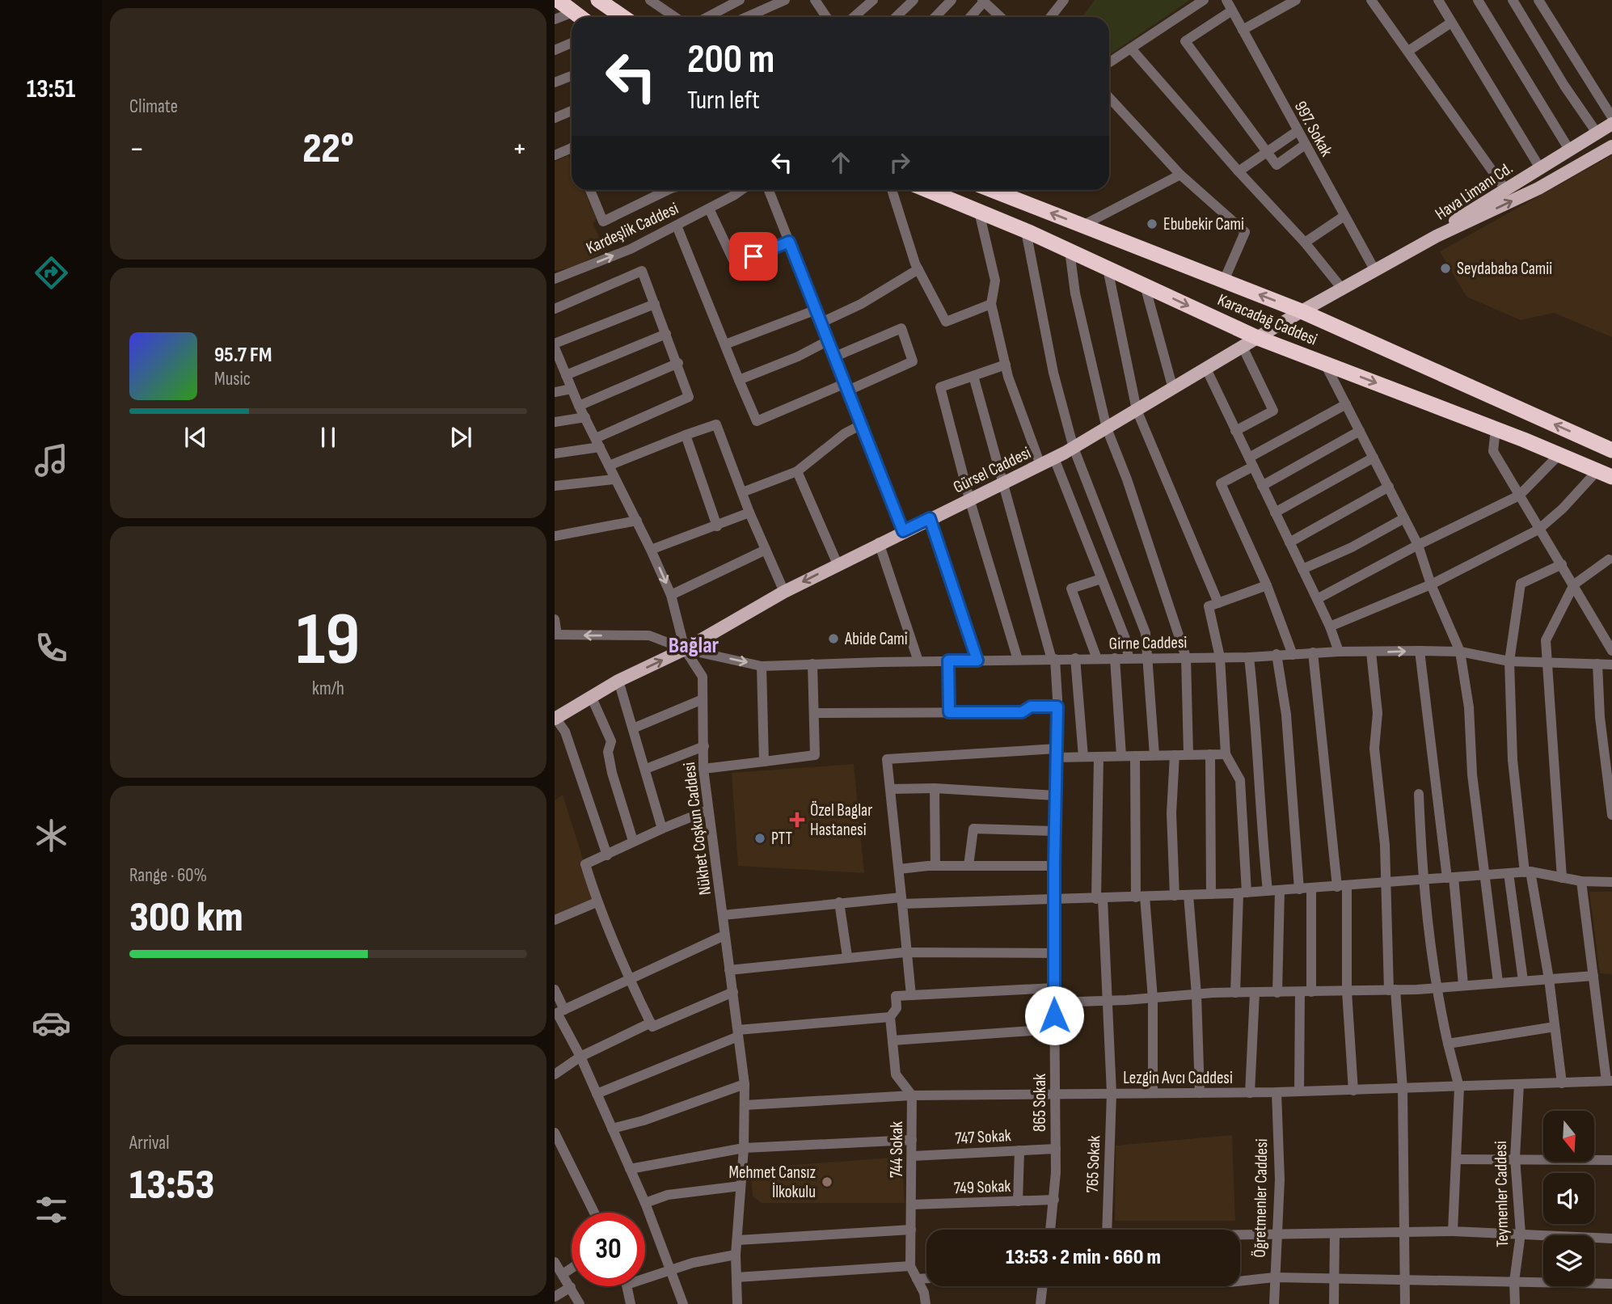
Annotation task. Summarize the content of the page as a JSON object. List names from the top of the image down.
{
  "streets": {
    "highway": ["Karacadağ Caddesi"],
    "main road": ["Hava Limanı Cd.", "Gürsel Caddesi"],
    "street": [
      "997. Sokak",
      "Kardeşlik Caddesi",
      "Girne Caddesi",
      "Nükhet Coşkun Caddesi",
      "Lezgin Avcı Caddesi",
      "865 Sokak",
      "747 Sokak",
      "744 Sokak",
      "765 Sokak",
      "749 Sokak",
      "Teymenler Caddesi",
      "Öğretmenler Caddesi"
    ]
  },
  "crossings": [
    ["997. Sokak", "Gürsel Caddesi"],
    ["Hava Limanı Cd.", "Gürsel Caddesi"],
    ["Karacadağ Caddesi", "Gürsel Caddesi"],
    ["Gürsel Caddesi", "Girne Caddesi"],
    ["Gürsel Caddesi", "Nükhet Coşkun Caddesi"],
    ["Gürsel Caddesi", "865 Sokak"],
    ["Girne Caddesi", "Nükhet Coşkun Caddesi"],
    ["Girne Caddesi", "865 Sokak"],
    ["Nükhet Coşkun Caddesi", "Lezgin Avcı Caddesi"],
    ["Lezgin Avcı Caddesi", "865 Sokak"],
    ["Lezgin Avcı Caddesi", "744 Sokak"],
    ["Lezgin Avcı Caddesi", "765 Sokak"],
    ["Lezgin Avcı Caddesi", "Teymenler Caddesi"],
    ["Lezgin Avcı Caddesi", "Öğretmenler Caddesi"],
    ["865 Sokak", "747 Sokak"],
    ["865 Sokak", "749 Sokak"],
    ["747 Sokak", "744 Sokak"],
    ["744 Sokak", "749 Sokak"]
  ],
  "districts": ["Bağlar"],
  "places": {
    "other": [
      "Ebubekir Cami",
      "Seydababa Camii",
      "Abide Cami",
      "PTT",
      "Mehmet Cansız İlkokulu"
    ],
    "health": ["Özel Baglar Hastanesi"]
  },
  "north": "bottom",
  "page": {
    "tabs": "13:51",
    "tile": [
      "Climate",
      ["19", "km/h"],
      ["Range · 60%", "300 km"],
      ["Arrival", "13:53"]
    ],
    "turn": ["200 m", "Turn left"],
    "heat": ["−", "22°", "+"],
    "song": ["95.7 FM", "Music"],
    "limit": "30",
    "trip": "13:53 · 2 min · 660 m"
  }
}
